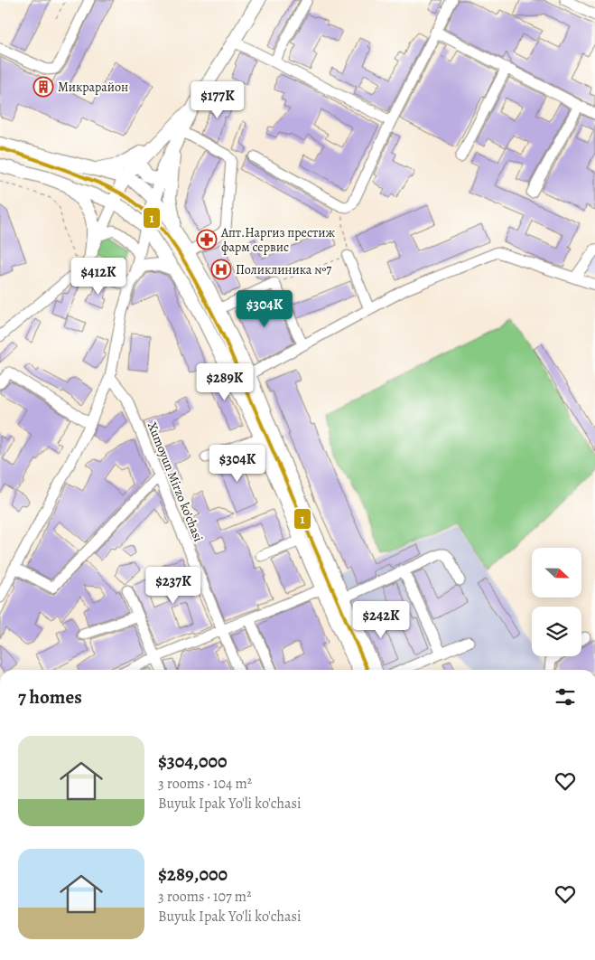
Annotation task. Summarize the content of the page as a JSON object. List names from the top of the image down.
{
  "streets": {
    "street": ["Xumoyun Mirzo ko'chasi"]
  },
  "places": {
    "building": ["Микрарайон"],
    "pharmacy": ["Апт.Наргиз престиж фарм сервис"],
    "hospital": ["Поликлиника №7"]
  },
  "lines": ["transit line 1"],
  "north": "right",
  "page": {
    "price": [
      "$177K",
      "$412K",
      "$304K",
      "$289K",
      "$304K",
      "$237K",
      "$242K"
    ],
    "heading": "7 homes",
    "list": [
      {
        "name": "$304,000",
        "note": "3 rooms · 104 m² · Buyuk Ipak Yo'li ko'chasi"
      },
      {
        "name": "$289,000",
        "note": "3 rooms · 107 m² · Buyuk Ipak Yo'li ko'chasi"
      }
    ]
  }
}
